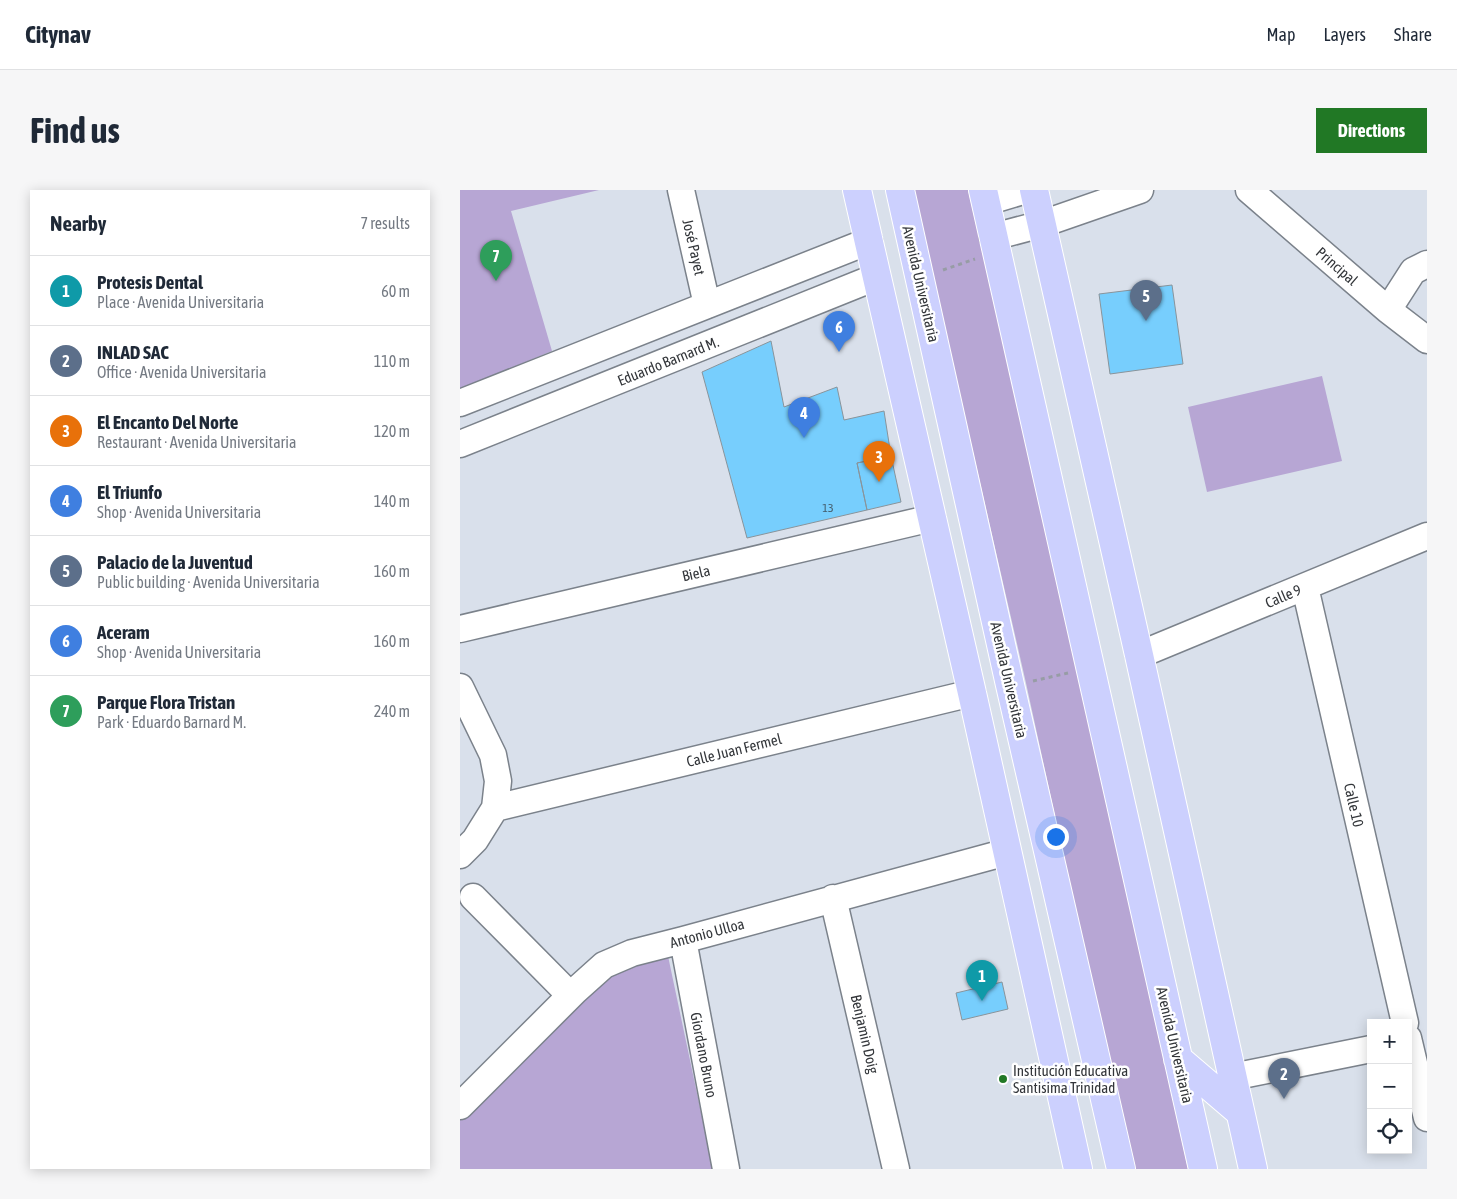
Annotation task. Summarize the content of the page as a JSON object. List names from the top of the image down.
{
  "streets": {
    "main road": ["Avenida Universitaria"],
    "street": [
      "José Payet",
      "Principal",
      "Eduardo Barnard M.",
      "Biela",
      "Calle 9",
      "Calle Juan Fermel",
      "Calle 10",
      "Antonio Ulloa",
      "Benjamin Doig",
      "Giordano Bruno"
    ]
  },
  "crossings": [
    ["Calle 9", "Calle 10"],
    ["Antonio Ulloa", "Benjamin Doig"],
    ["Antonio Ulloa", "Giordano Bruno"]
  ],
  "places": ["Institución Educativa Santisima Trinidad"],
  "house_numbers": ["13"],
  "page": {
    "header": "Citynav",
    "nav": ["Map", "Layers", "Share"],
    "buttons": "Directions",
    "title": "Find us",
    "heading": ["Nearby", "7 results"],
    "pins": [
      "7",
      "5",
      "6",
      "4",
      "3",
      "1",
      "2"
    ],
    "list": [
      {
        "mark": "1",
        "name": "Protesis Dental",
        "note": "Place · Avenida Universitaria",
        "value": "60 m"
      },
      {
        "mark": "2",
        "name": "INLAD SAC",
        "note": "Office · Avenida Universitaria",
        "value": "110 m"
      },
      {
        "mark": "3",
        "name": "El Encanto Del Norte",
        "note": "Restaurant · Avenida Universitaria",
        "value": "120 m"
      },
      {
        "mark": "4",
        "name": "El Triunfo",
        "note": "Shop · Avenida Universitaria",
        "value": "140 m"
      },
      {
        "mark": "5",
        "name": "Palacio de la Juventud",
        "note": "Public building · Avenida Universitaria",
        "value": "160 m"
      },
      {
        "mark": "6",
        "name": "Aceram",
        "note": "Shop · Avenida Universitaria",
        "value": "160 m"
      },
      {
        "mark": "7",
        "name": "Parque Flora Tristan",
        "note": "Park · Eduardo Barnard M.",
        "value": "240 m"
      }
    ],
    "map_buttons": ["+", "−"]
  }
}
